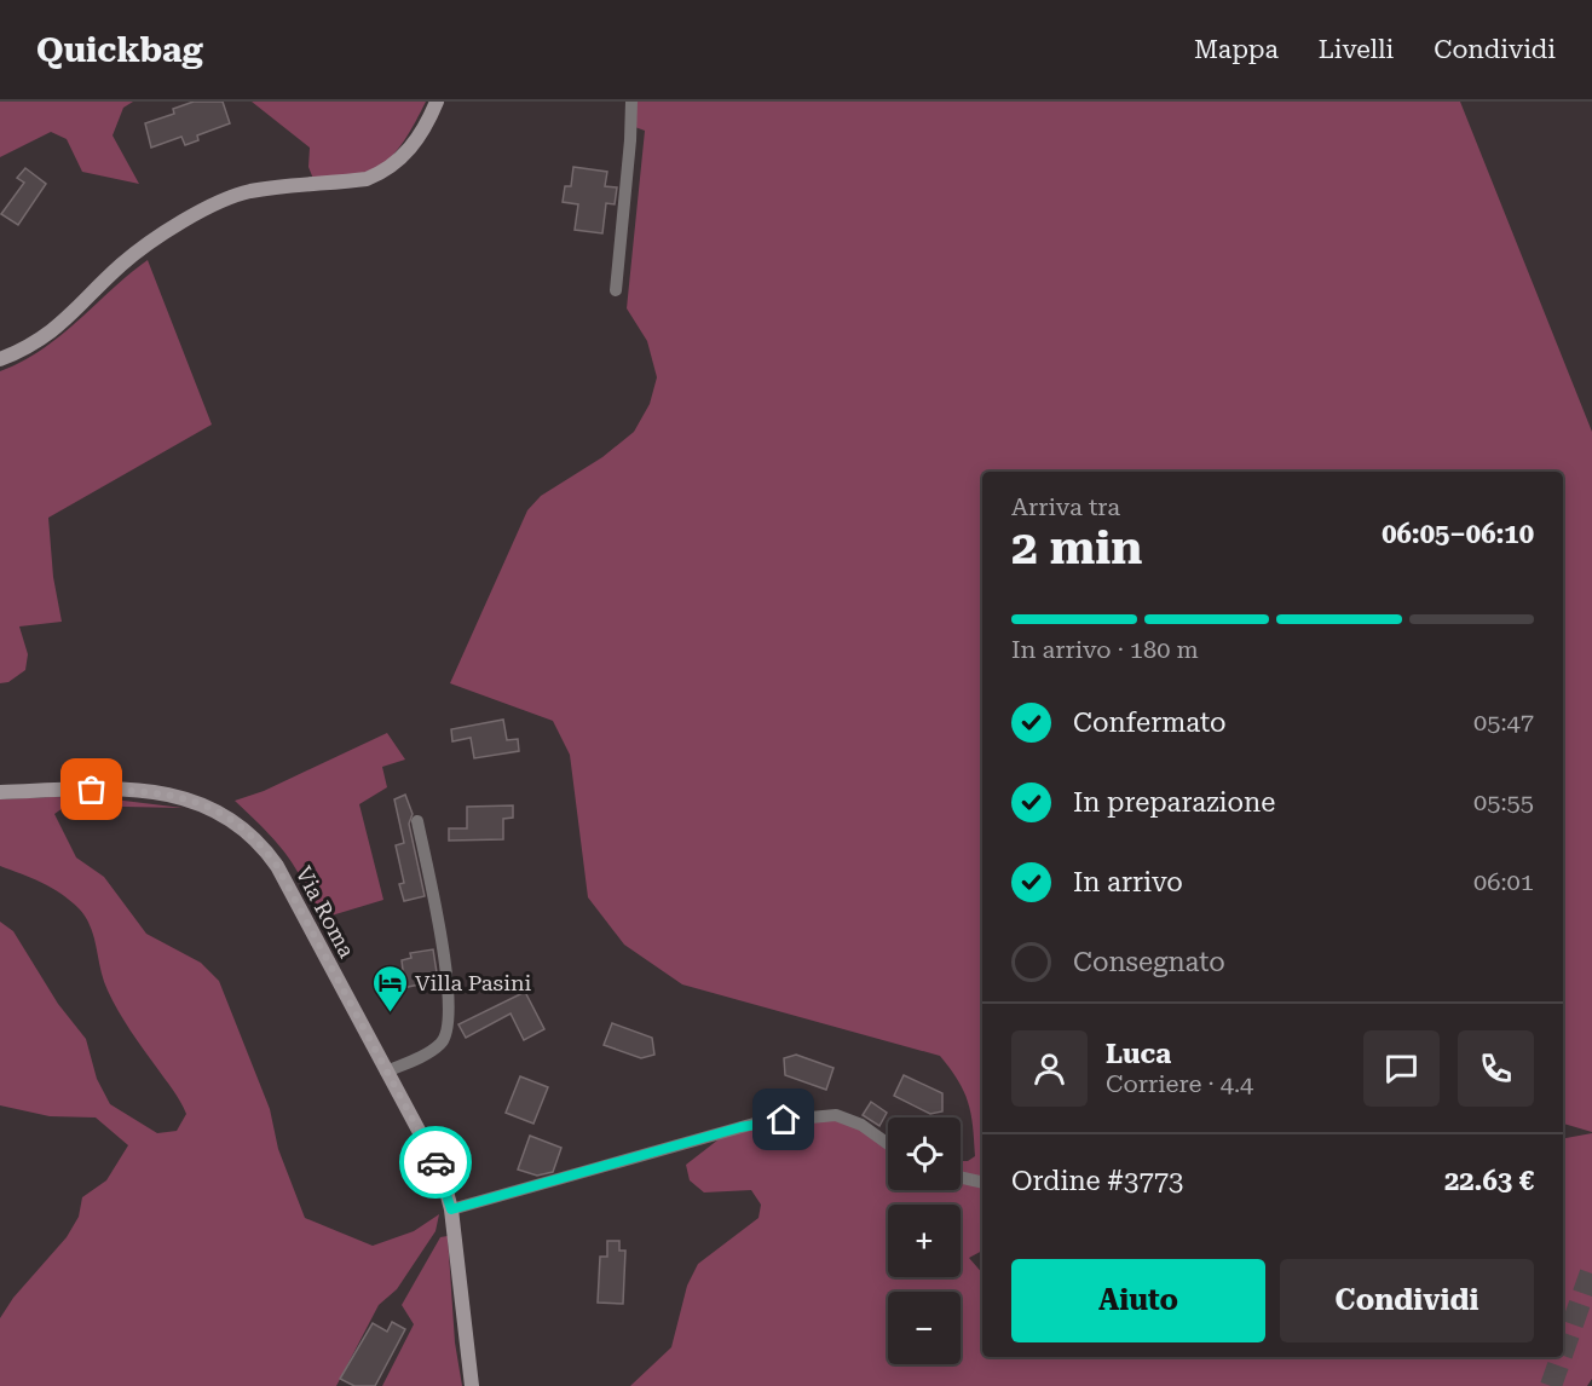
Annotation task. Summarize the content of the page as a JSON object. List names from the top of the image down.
{
  "streets": {
    "main road": ["Via Roma"]
  },
  "places": {
    "hotel": ["Villa Pasini"]
  },
  "page": {
    "header": "Quickbag",
    "nav": ["Mappa", "Livelli", "Condividi"],
    "heading": ["2 min", "Arriva tra", "06:05–06:10"],
    "panel": [
      "Luca",
      "Corriere · 4.4",
      "Ordine #3773",
      "22.63 €"
    ],
    "bar": "In arrivo · 180 m",
    "list": [
      ["Confermato", "05:47"],
      ["In preparazione", "05:55"],
      ["In arrivo", "06:01"],
      "Consegnato"
    ],
    "map_buttons": ["+", "−"],
    "buttons": ["Aiuto", "Condividi"]
  }
}
